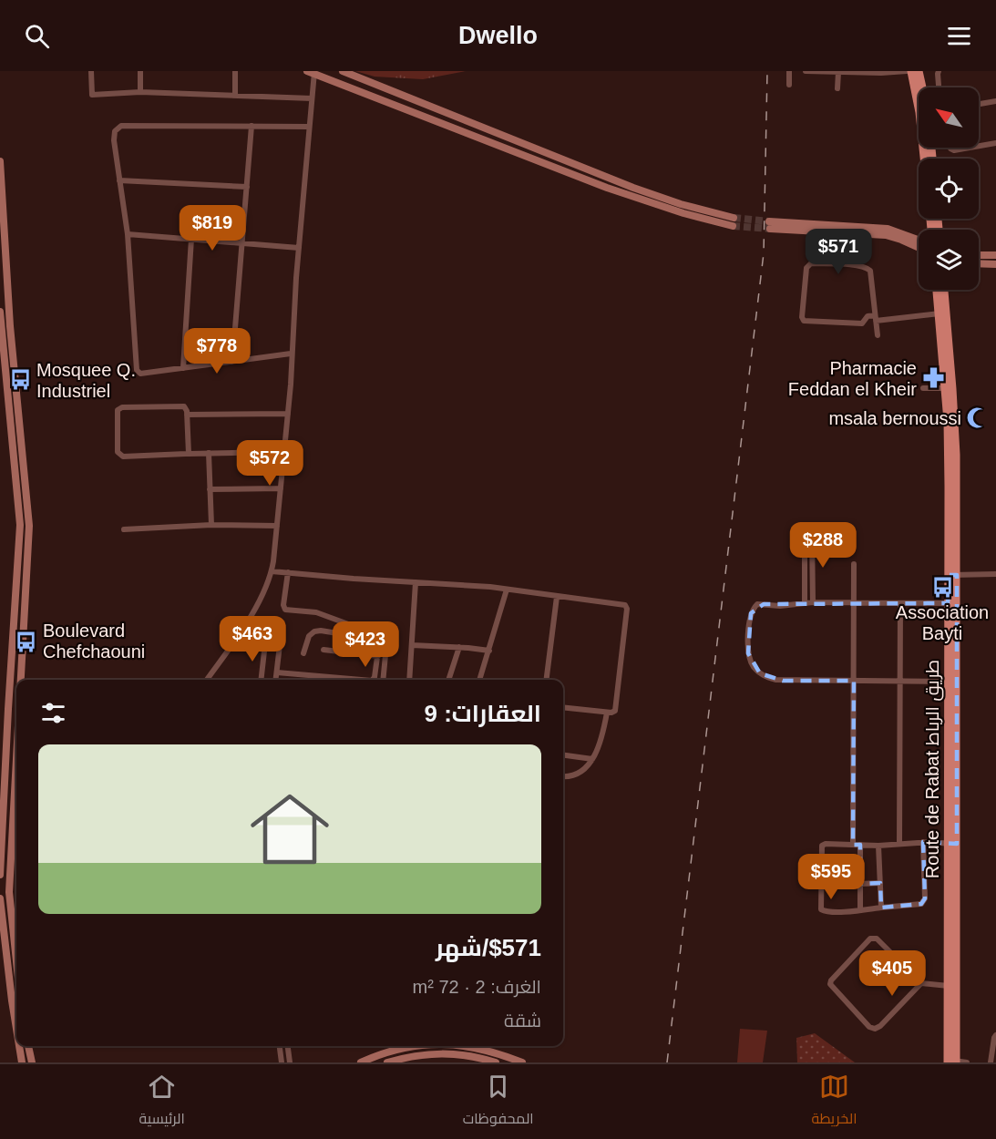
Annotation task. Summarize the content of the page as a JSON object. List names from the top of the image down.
{
  "streets": {
    "main road": ["Route de Rabat طريق الرباط"]
  },
  "places": {
    "pharmacy": ["Pharmacie Feddan el Kheir"],
    "bus stop": ["Mosquee Q. Industriel", "Association Bayti", "Boulevard Chefchaouni"],
    "mosque": ["msala bernoussi"]
  },
  "north": "top left",
  "page": {
    "header": "Dwello",
    "price": [
      "$819",
      "$571",
      "$778",
      "$572",
      "$288",
      "$463",
      "$423",
      "$595",
      "$405"
    ],
    "heading": "العقارات: 9",
    "list": [
      {
        "name": "$571/شهر",
        "note": "الغرف: 2 · 72 m² · شقة"
      }
    ],
    "tabs": ["الخريطة", "المحفوظات", "الرئيسية"]
  }
}
